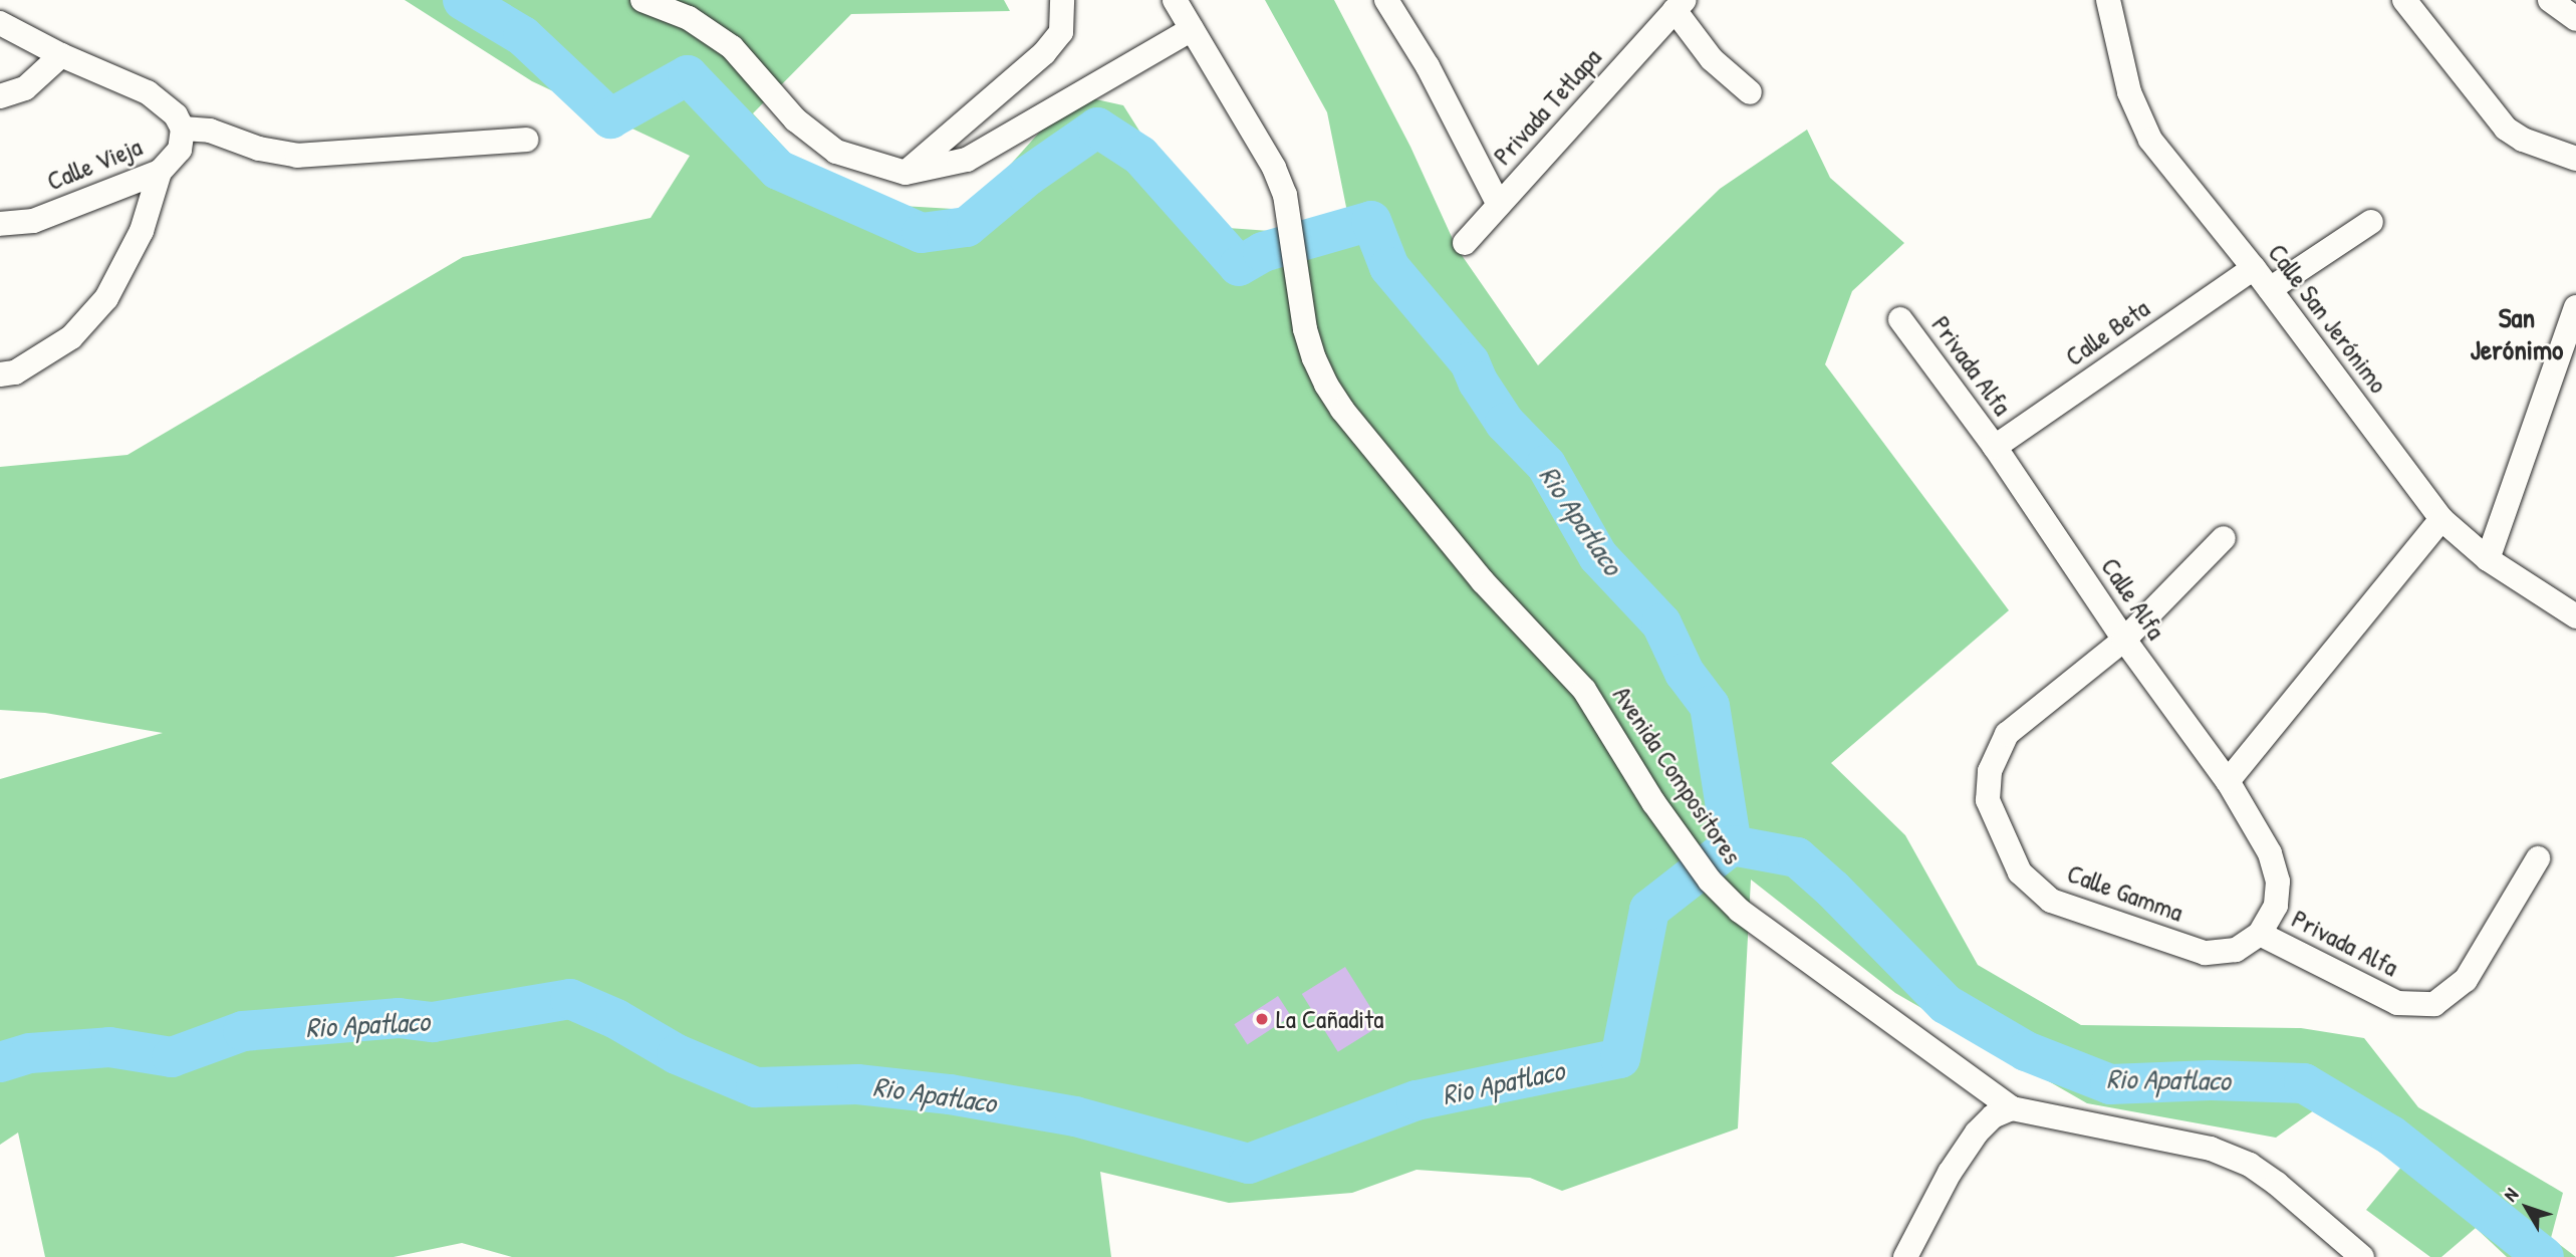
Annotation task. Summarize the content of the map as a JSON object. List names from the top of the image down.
{
  "streets": {
    "street": [
      "Privada Tetlapa",
      "Calle Vieja",
      "Calle San Jerónimo",
      "Calle Beta",
      "Privada Alfa",
      "Calle Alfa",
      "Avenida Compositores",
      "Calle Gamma"
    ]
  },
  "crossings": [
    ["Calle San Jerónimo", "Calle Beta"],
    ["Calle Beta", "Privada Alfa"],
    ["Calle Beta", "Calle Alfa"],
    ["Privada Alfa", "Calle Alfa"],
    ["Privada Alfa", "Calle Gamma"],
    ["Calle Alfa", "Calle Gamma"]
  ],
  "districts": ["San Jerónimo"],
  "water": ["Rio Apatlaco"],
  "places": ["La Cañadita"],
  "north": "top left"
}
